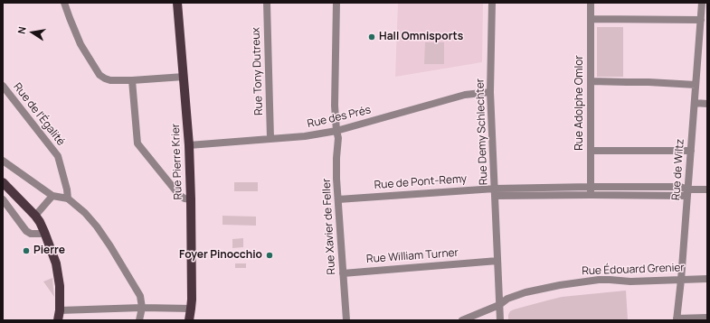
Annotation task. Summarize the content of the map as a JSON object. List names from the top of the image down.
{
  "streets": {
    "main road": ["Rue Pierre Krier"],
    "street": [
      "Rue Tony Dutreux",
      "Rue Adolphe Omlor",
      "Rue de l'Égalité",
      "Rue des Prés",
      "Rue Demy Schlechter",
      "Rue de Wiltz",
      "Rue de Pont-Remy",
      "Rue Xavier de Feller",
      "Rue William Turner",
      "Rue Édouard Grenier"
    ]
  },
  "crossings": [
    ["Rue Tony Dutreux", "Rue des Prés"],
    ["Rue Adolphe Omlor", "Rue de Pont-Remy"],
    ["Rue des Prés", "Rue Demy Schlechter"],
    ["Rue des Prés", "Rue Pierre Krier"],
    ["Rue des Prés", "Rue Xavier de Feller"],
    ["Rue Demy Schlechter", "Rue de Pont-Remy"],
    ["Rue Demy Schlechter", "Rue William Turner"],
    ["Rue Demy Schlechter", "Rue Édouard Grenier"],
    ["Rue de Wiltz", "Rue de Pont-Remy"],
    ["Rue de Wiltz", "Rue Édouard Grenier"],
    ["Rue de Pont-Remy", "Rue Xavier de Feller"],
    ["Rue Xavier de Feller", "Rue William Turner"]
  ],
  "places": ["Hall Omnisports", "Pierre", "Foyer Pinocchio"],
  "north": "left"
}
